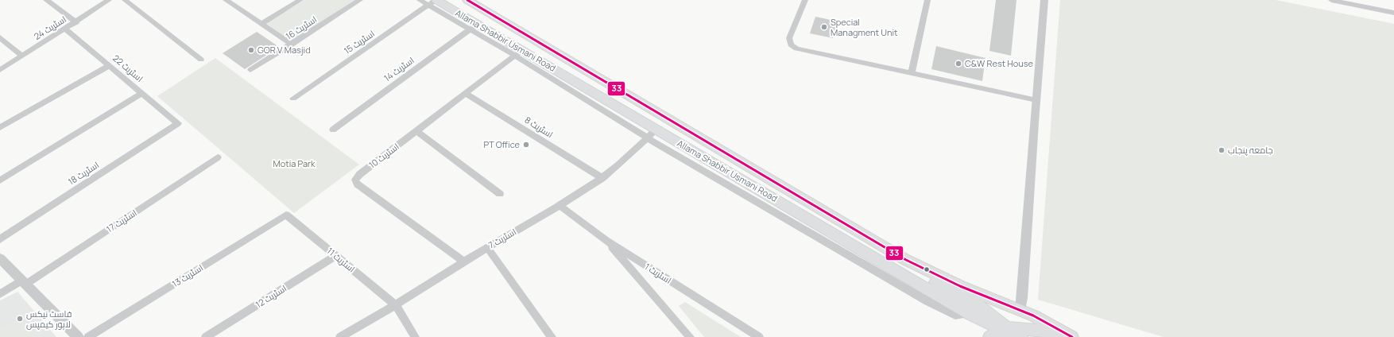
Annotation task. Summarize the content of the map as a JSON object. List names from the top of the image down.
{
  "streets": {
    "main road": ["Allama Shabbir Usmani Road"],
    "street": [
      "اسٹریٹ 24",
      "اسٹریٹ 16",
      "اسٹریٹ 15",
      "اسٹریٹ 22",
      "اسٹریٹ 14",
      "اسٹریٹ 8",
      "اسٹریٹ 10",
      "اسٹریٹ 18",
      "اسٹریٹ 17",
      "اسٹریٹ 7",
      "اسٹریٹ 11",
      "اسٹریٹ 1",
      "اسٹریٹ 13",
      "اسٹریٹ 12"
    ]
  },
  "crossings": [
    ["اسٹریٹ 24", "اسٹریٹ 22"],
    ["Allama Shabbir Usmani Road", "اسٹریٹ 15"],
    ["Allama Shabbir Usmani Road", "اسٹریٹ 14"],
    ["Allama Shabbir Usmani Road", "اسٹریٹ 10"],
    ["Allama Shabbir Usmani Road", "اسٹریٹ 7"],
    ["اسٹریٹ 22", "اسٹریٹ 18"],
    ["اسٹریٹ 8", "اسٹریٹ 10"],
    ["اسٹریٹ 8", "اسٹریٹ 7"],
    ["اسٹریٹ 10", "اسٹریٹ 7"],
    ["اسٹریٹ 7", "اسٹریٹ 11"],
    ["اسٹریٹ 7", "اسٹریٹ 1"],
    ["اسٹریٹ 11", "اسٹریٹ 13"],
    ["اسٹریٹ 11", "اسٹریٹ 12"]
  ],
  "parks": ["Motia Park"],
  "places": [
    "Special Managment Unit",
    "GOR V Masjid",
    "C&W Rest House",
    "PT Office",
    "جامعہ پنجاب",
    "فاسٹ نیکس لاہور کیمپس"
  ],
  "lines": ["transit line 33"]
}
